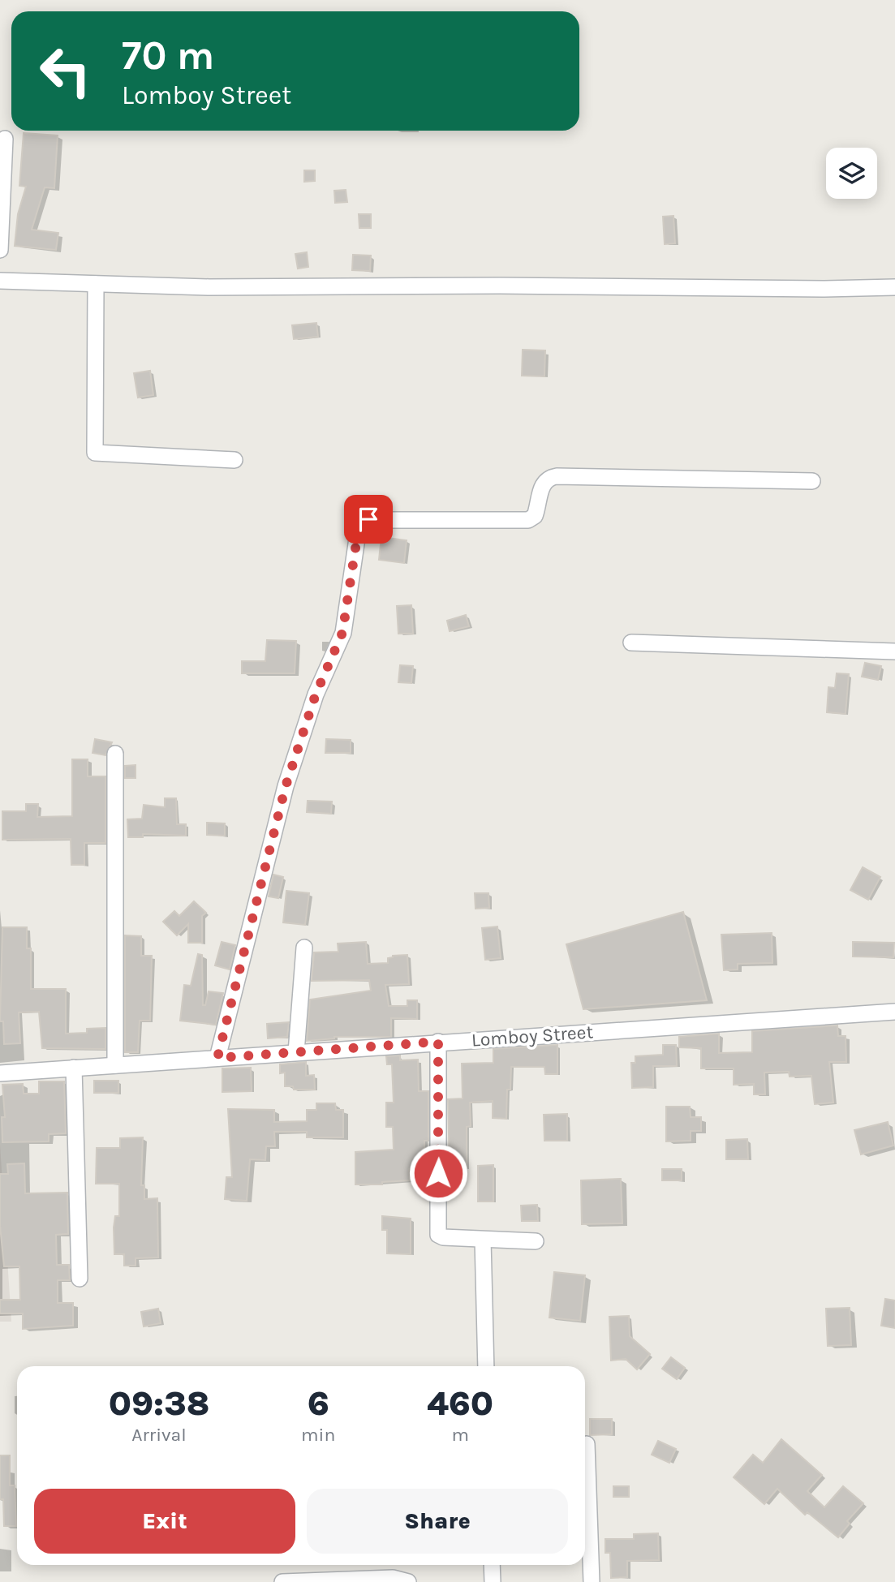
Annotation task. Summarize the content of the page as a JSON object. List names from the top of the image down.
{
  "streets": {
    "street": ["Lomboy Street"]
  },
  "page": {
    "turn": ["70 m", "Lomboy Street"],
    "eta": [
      "09:38",
      "Arrival",
      "6",
      "min",
      "460",
      "m"
    ],
    "buttons": ["Exit", "Share"]
  }
}
